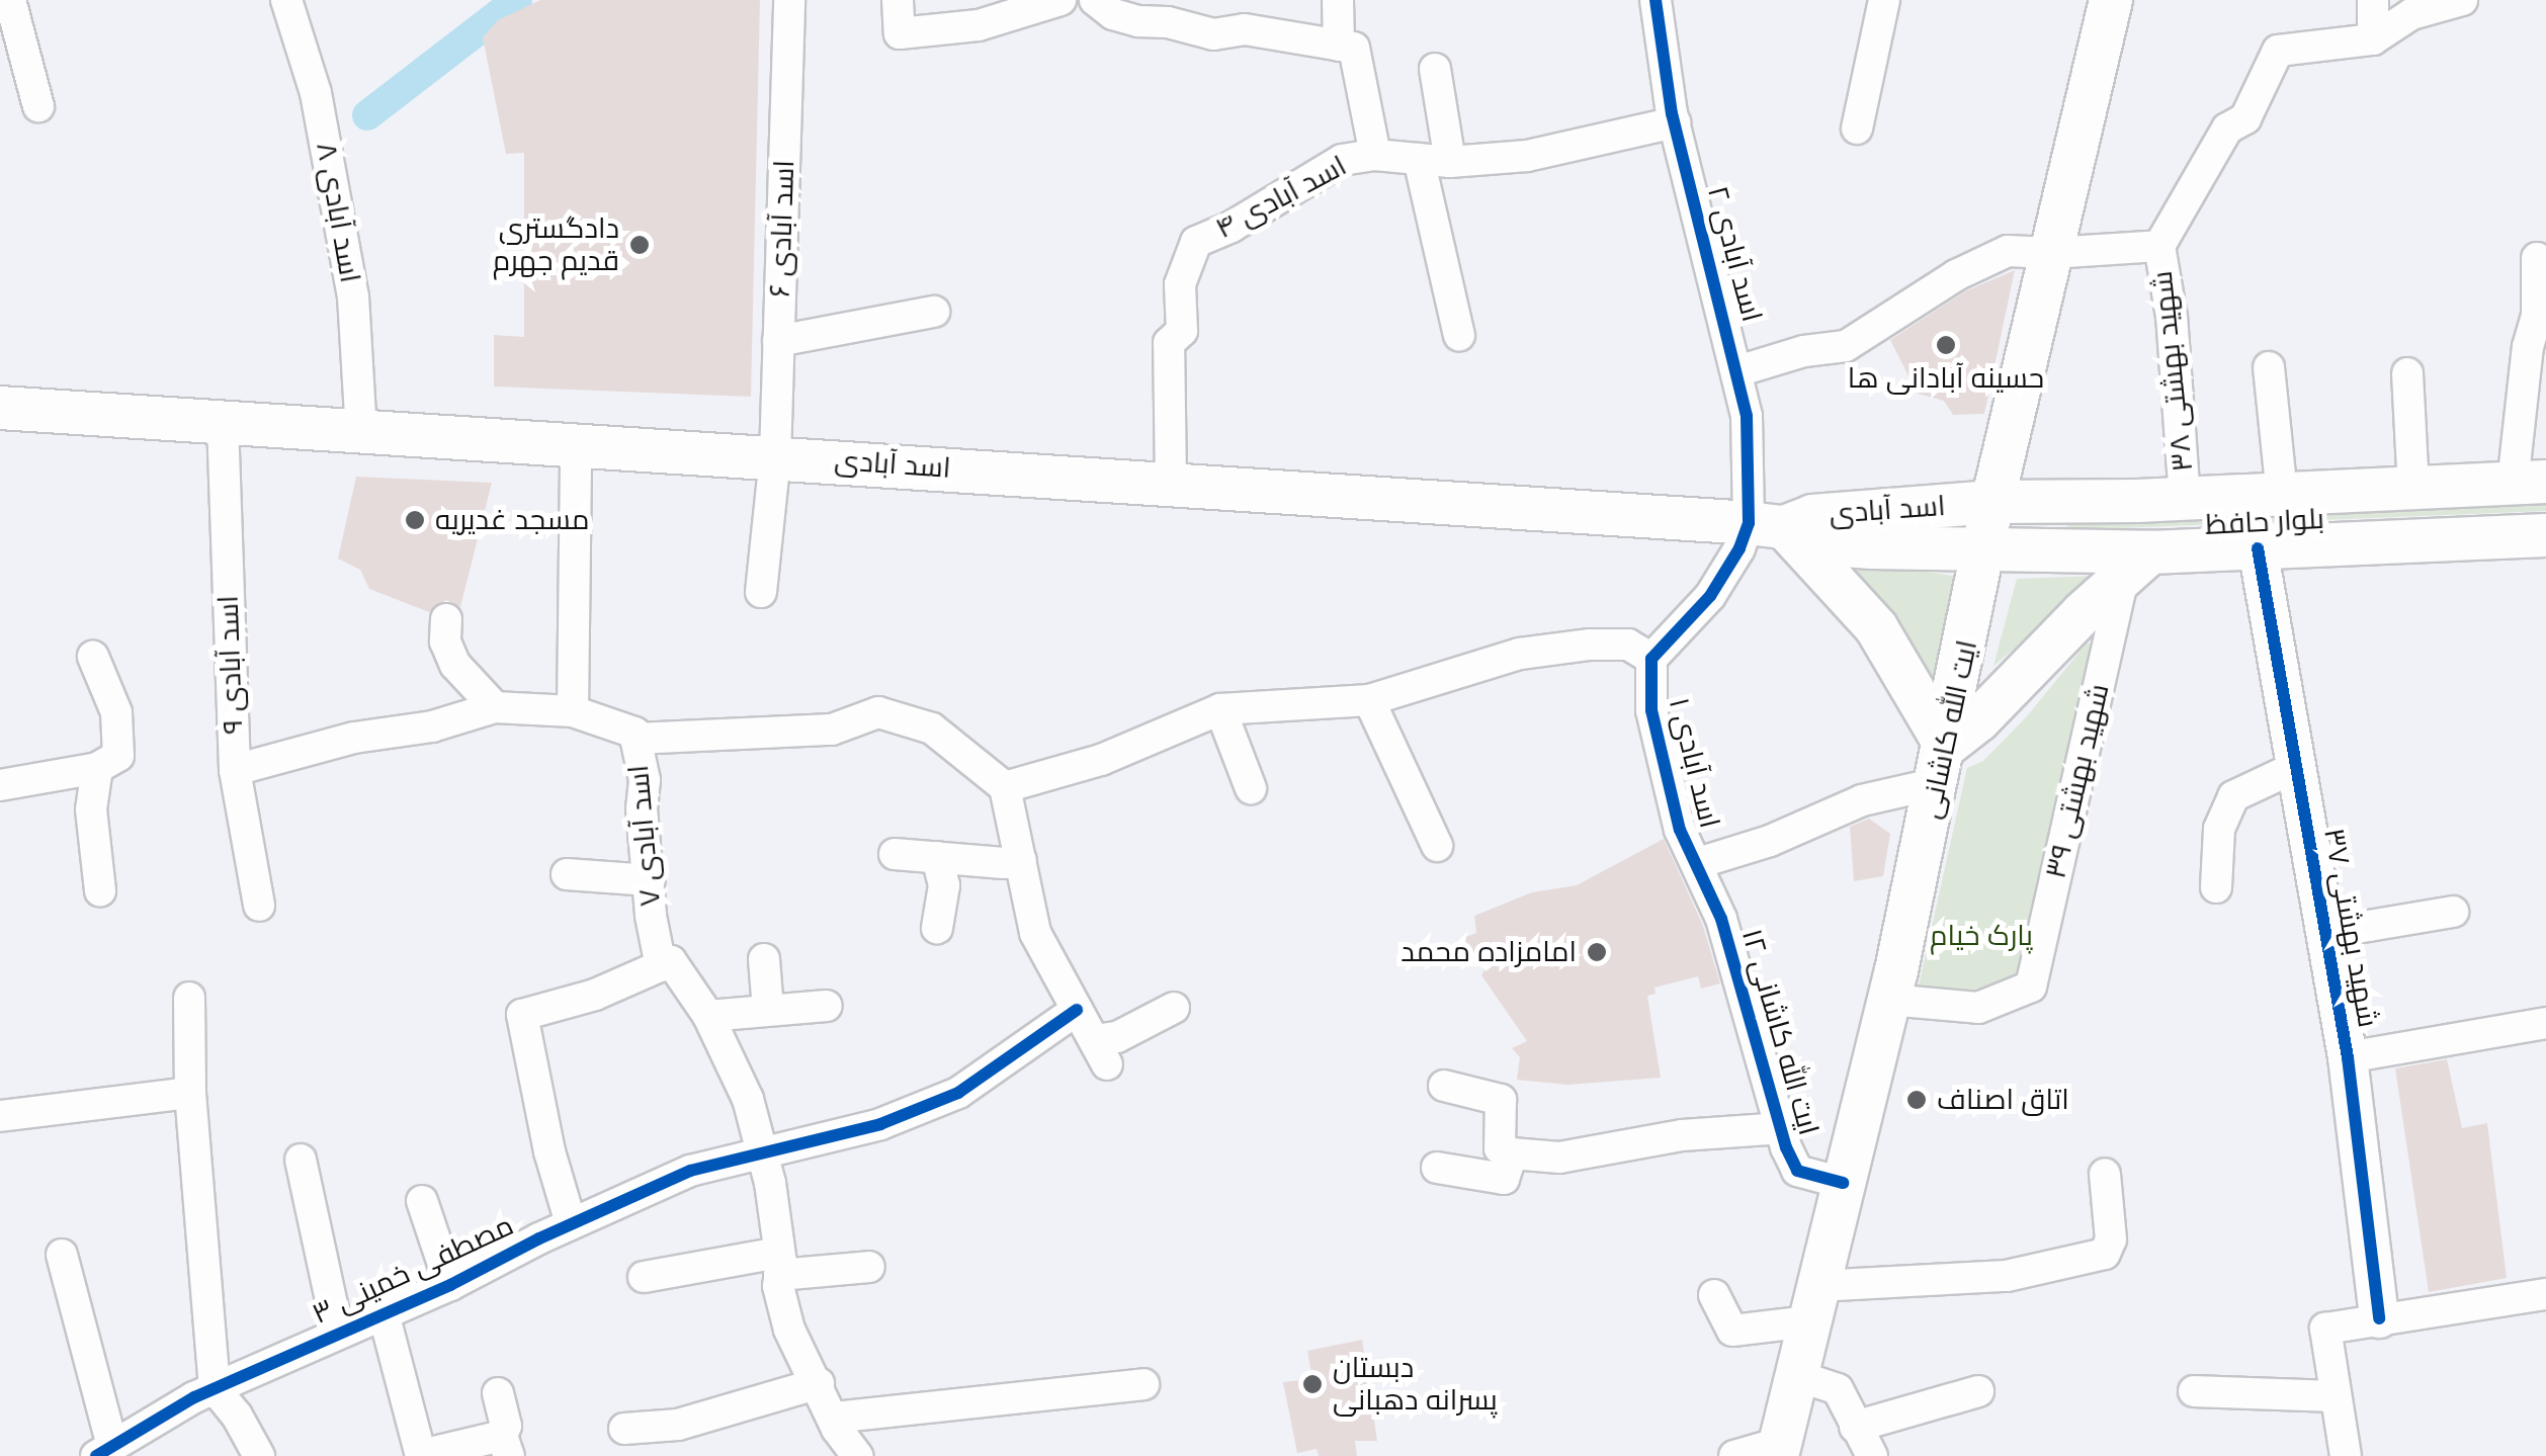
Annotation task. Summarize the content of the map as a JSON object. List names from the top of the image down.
{
  "streets": {
    "main road": ["اسد آبادی", "بلوار حافظ", "ایت الله کاشانی"],
    "street": [
      "اسد آبادی ۴",
      "اسد آبادی ۸",
      "اسد آبادی ۶",
      "اسد آبادی ۲",
      "شهید بهشتی ۳۸",
      "اسد آبادی ۹",
      "اسد آبادی ۱",
      "شهید بهشتی ۳۹",
      "اسد آبادی ۷",
      "شهید بهشتی ۳۷",
      "ایت الله کاشانی ۱۲",
      "مصطفی خمینی ۳"
    ]
  },
  "crossings": [
    ["اسد آبادی ۴", "اسد آبادی ۲"],
    ["اسد آبادی ۴", "اسد آبادی"],
    ["اسد آبادی ۸", "اسد آبادی"],
    ["اسد آبادی ۶", "اسد آبادی"],
    ["اسد آبادی ۲", "اسد آبادی"],
    ["شهید بهشتی ۳۸", "بلوار حافظ"],
    ["اسد آبادی", "بلوار حافظ"],
    ["اسد آبادی", "اسد آبادی ۹"],
    ["اسد آبادی", "ایت الله کاشانی"],
    ["بلوار حافظ", "ایت الله کاشانی"],
    ["بلوار حافظ", "شهید بهشتی ۳۹"],
    ["بلوار حافظ", "شهید بهشتی ۳۷"],
    ["ایت الله کاشانی", "شهید بهشتی ۳۹"],
    ["ایت الله کاشانی", "ایت الله کاشانی ۱۲"],
    ["اسد آبادی ۱", "ایت الله کاشانی ۱۲"]
  ],
  "parks": ["پارک خیام"],
  "places": [
    "دادگستری قدیم جهرم",
    "حسینه آبادانی ها",
    "مسجد غدیریه",
    "امامزاده محمد",
    "اتاق اصناف",
    "دبستان پسرانه دهبانی"
  ]
}
